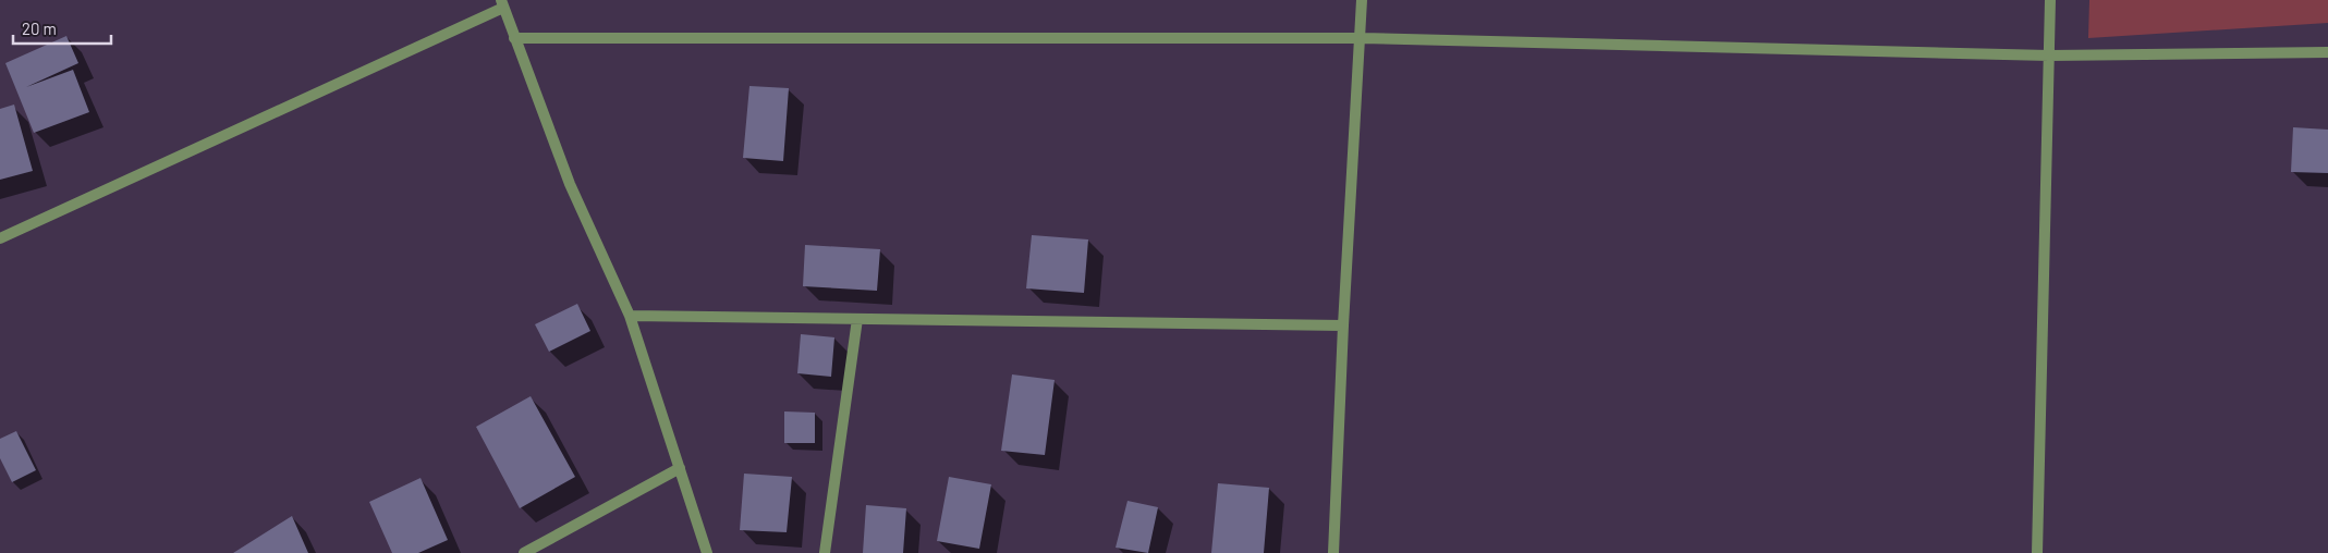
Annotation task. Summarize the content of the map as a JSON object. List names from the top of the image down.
{
  "scale_bar": "20 m"
}
